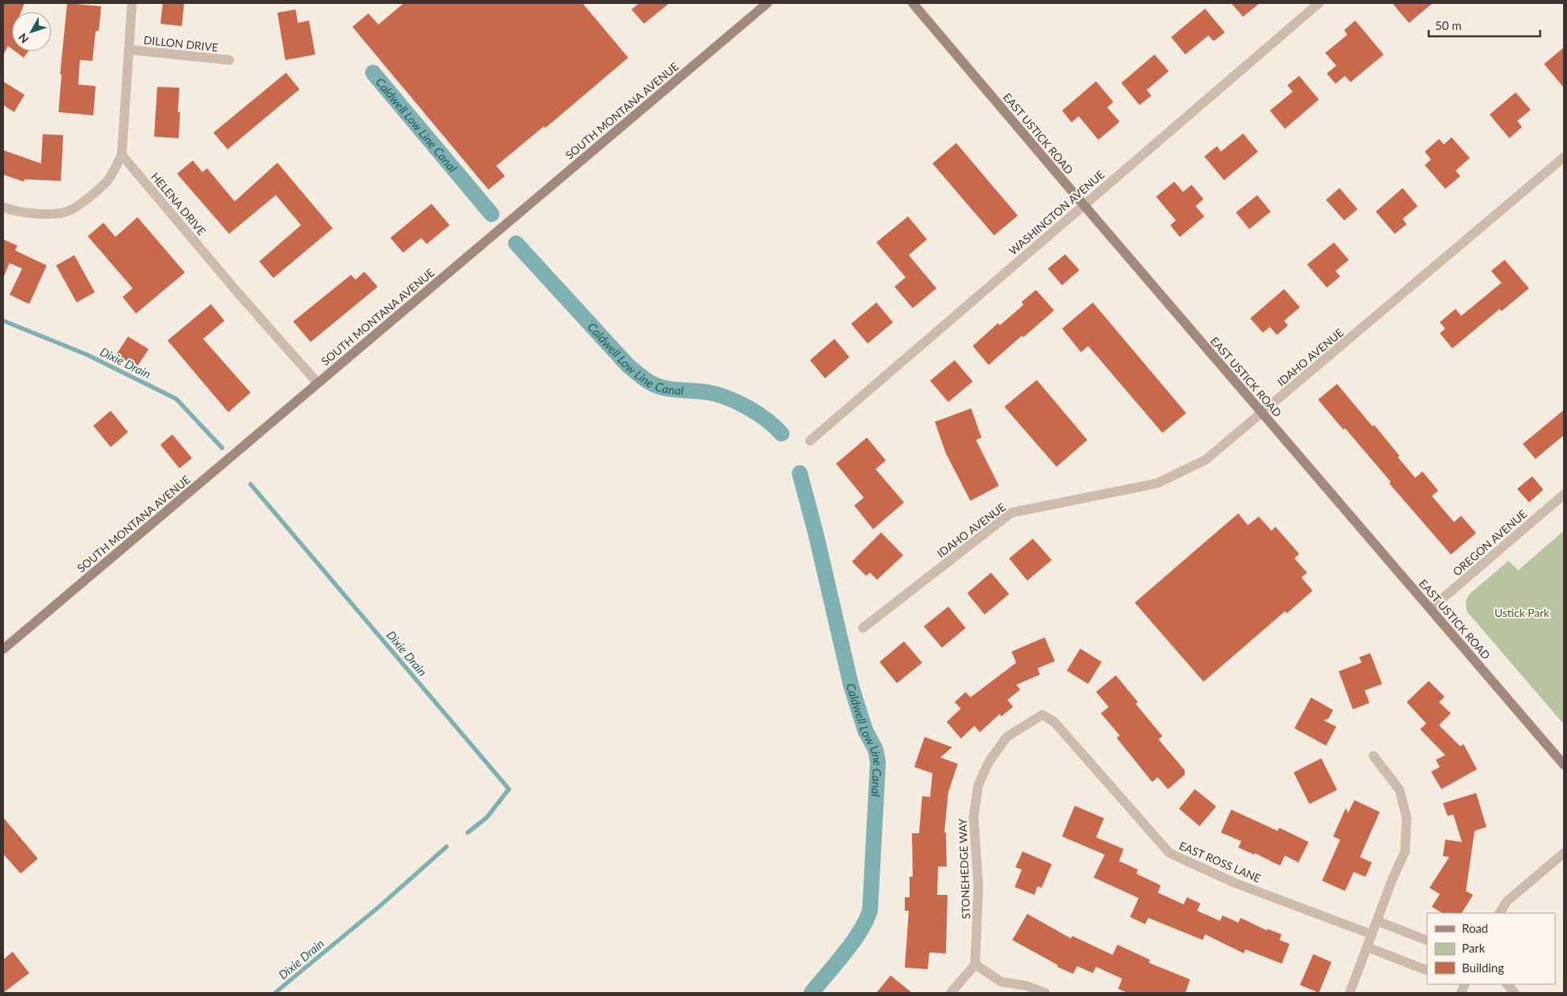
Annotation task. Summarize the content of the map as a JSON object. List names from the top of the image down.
{
  "streets": {
    "main road": ["SOUTH MONTANA AVENUE", "EAST USTICK ROAD"],
    "street": [
      "DILLON DRIVE",
      "HELENA DRIVE",
      "WASHINGTON AVENUE",
      "IDAHO AVENUE",
      "OREGON AVENUE",
      "EAST ROSS LANE",
      "STONEHEDGE WAY"
    ]
  },
  "crossings": [
    ["SOUTH MONTANA AVENUE", "HELENA DRIVE"],
    ["EAST USTICK ROAD", "WASHINGTON AVENUE"],
    ["EAST USTICK ROAD", "IDAHO AVENUE"],
    ["EAST USTICK ROAD", "OREGON AVENUE"],
    ["EAST ROSS LANE", "STONEHEDGE WAY"]
  ],
  "water": ["Caldwell Low Line Canal", "Dixie Drain"],
  "parks": ["Ustick Park"],
  "legend": ["Road", "Park", "Building"],
  "scale_bar": "50 m",
  "north": "bottom left"
}
